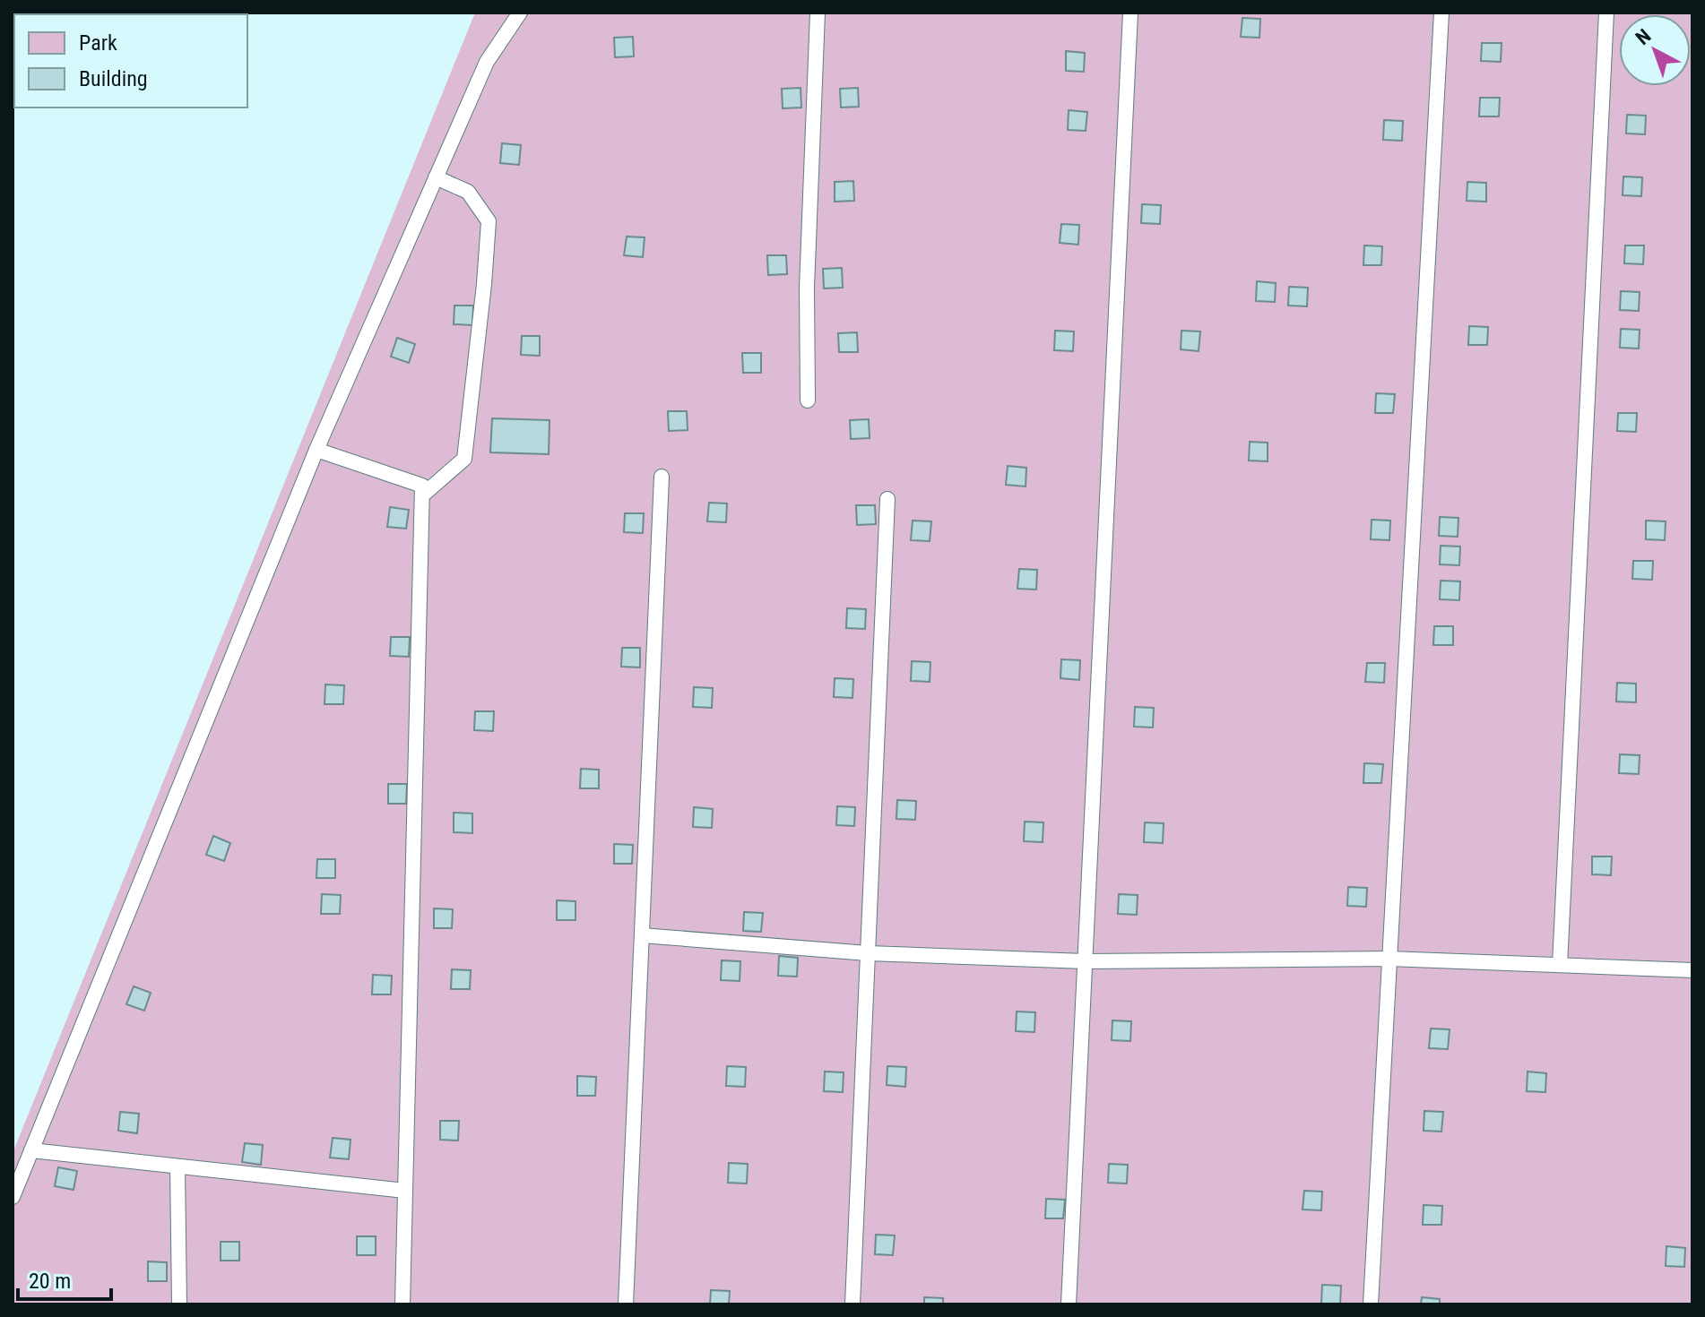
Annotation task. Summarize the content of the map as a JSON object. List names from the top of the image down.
{
  "legend": ["Park", "Building"],
  "scale_bar": "20 m",
  "north": "top left"
}
